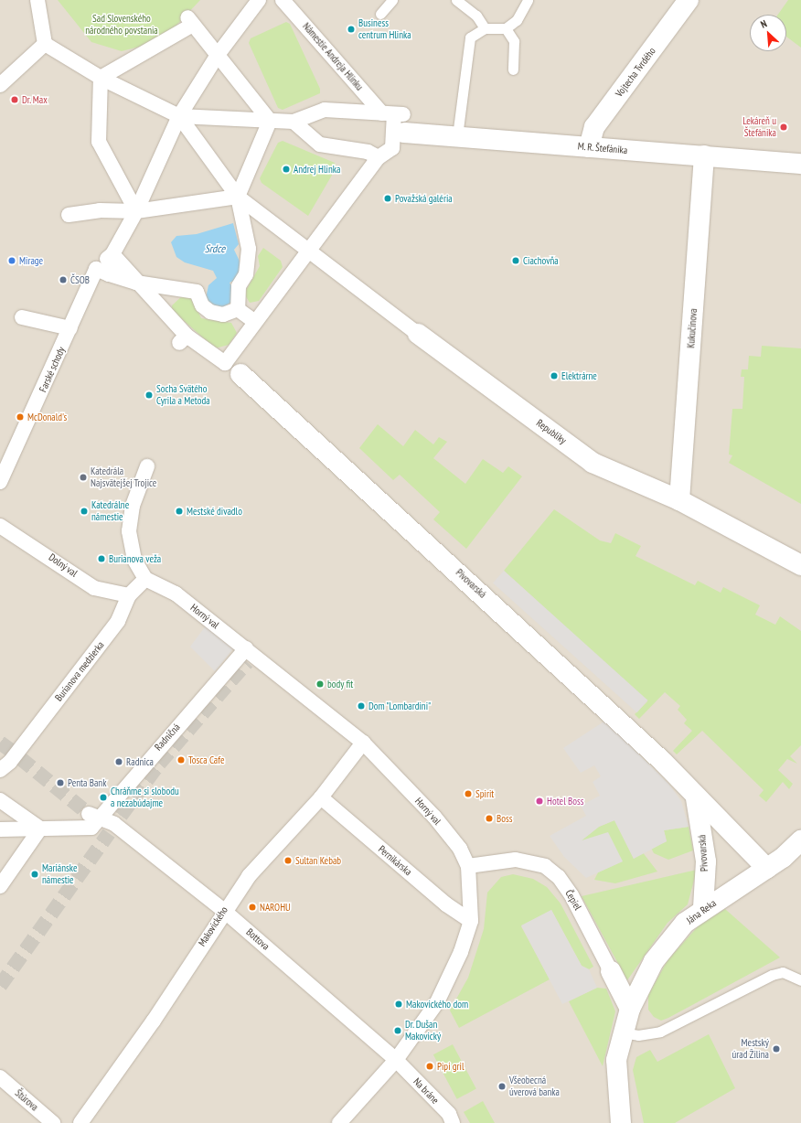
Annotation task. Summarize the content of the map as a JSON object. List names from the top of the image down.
{
  "streets": {
    "street": [
      "Námestie Andreja Hlinku",
      "Vojtecha Tvrdého",
      "M. R. Štefánika",
      "Kukučínova",
      "Farské schody",
      "Republiky",
      "Dolný val",
      "Pivovarská",
      "Horný val",
      "Burianova medzierka",
      "Radničná",
      "Pernikárska",
      "Čepiel",
      "Jána Reka",
      "Makovického",
      "Bottova",
      "Na bráne",
      "Štúrova"
    ]
  },
  "crossings": [
    ["Námestie Andreja Hlinku", "M. R. Štefánika"],
    ["Vojtecha Tvrdého", "M. R. Štefánika"],
    ["M. R. Štefánika", "Kukučínova"],
    ["Kukučínova", "Republiky"],
    ["Dolný val", "Burianova medzierka"],
    ["Pivovarská", "Jána Reka"],
    ["Horný val", "Burianova medzierka"],
    ["Horný val", "Radničná"],
    ["Horný val", "Pernikárska"],
    ["Horný val", "Čepiel"],
    ["Horný val", "Makovického"],
    ["Horný val", "Bottova"],
    ["Horný val", "Na bráne"],
    ["Radničná", "Bottova"],
    ["Pernikárska", "Makovického"],
    ["Čepiel", "Jána Reka"],
    ["Makovického", "Bottova"],
    ["Bottova", "Na bráne"]
  ],
  "water": ["Srdce"],
  "parks": ["Sad Slovenského národného povstania"],
  "places": [
    "Business centrum Hlinka",
    "Dr. Max",
    "Lekáreň u Štefánika",
    "Andrej Hlinka",
    "Považská galéria",
    "Mirage",
    "Ciachovňa",
    "ČSOB",
    "Elektrárne",
    "Socha Svätého Cyrila a Metoda",
    "McDonald's",
    "Katedrála Najsvätejšej Trojice",
    "Katedrálne námestie",
    "Mestské divadlo",
    "Burianova veža",
    "body fit",
    "Dom \"Lombardini\"",
    "Tosca Cafe",
    "Radnica",
    "Penta Bank",
    "Spirit",
    "Chráňme si slobodu a nezabúdajme",
    "Hotel Boss",
    "Boss",
    "Sultan Kebab",
    "Mariánske námestie",
    "NAROHU",
    "Makovického dom",
    "Dr. Dušan Makovický",
    "Mestský úrad Žilina",
    "Pipi gril",
    "Všeobecná úverová banka"
  ],
  "north": "top left"
}
